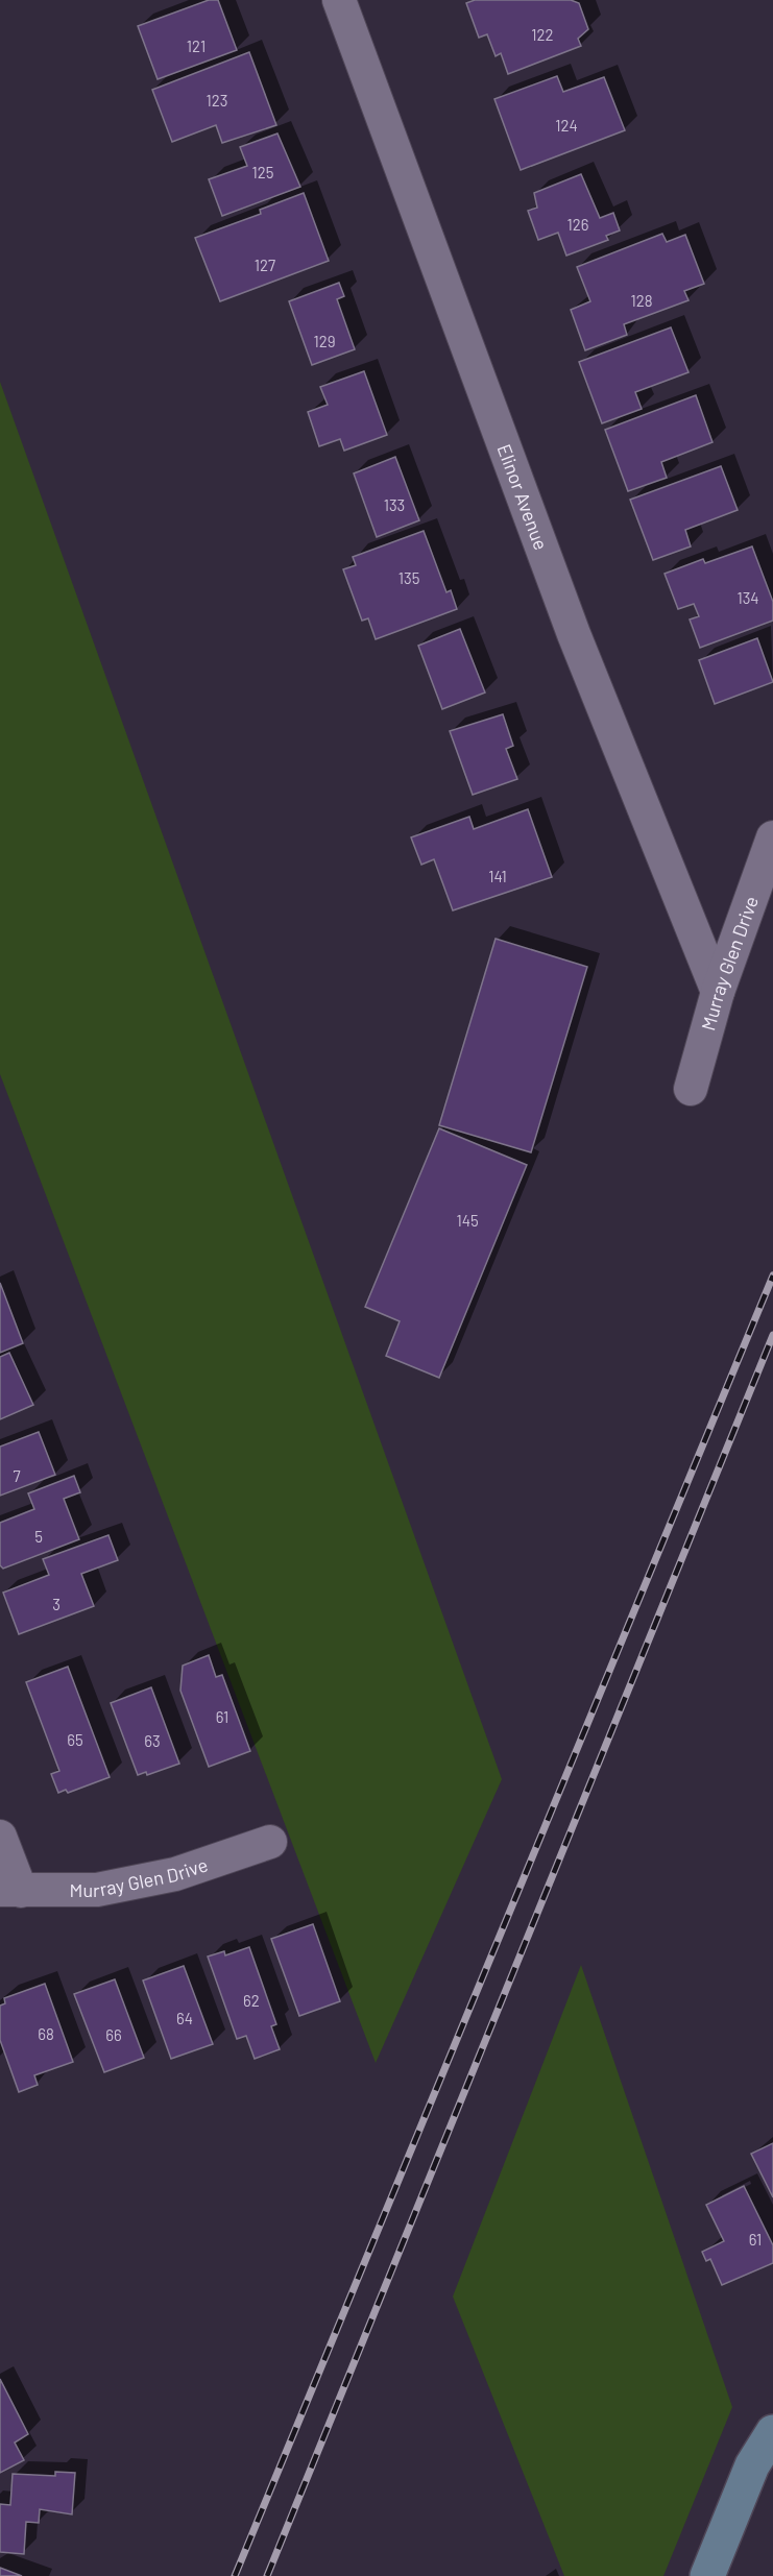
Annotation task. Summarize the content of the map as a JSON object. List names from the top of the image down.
{
  "streets": {
    "street": ["Elinor Avenue", "Murray Glen Drive"]
  },
  "crossings": [
    ["Elinor Avenue", "Murray Glen Drive"]
  ],
  "house_numbers": [
    "122",
    "121",
    "123",
    "124",
    "125",
    "126",
    "127",
    "128",
    "129",
    "133",
    "135",
    "134",
    "141",
    "145",
    "7",
    "5",
    "3",
    "61",
    "65",
    "63",
    "62",
    "64",
    "68",
    "66",
    "61"
  ]
}
